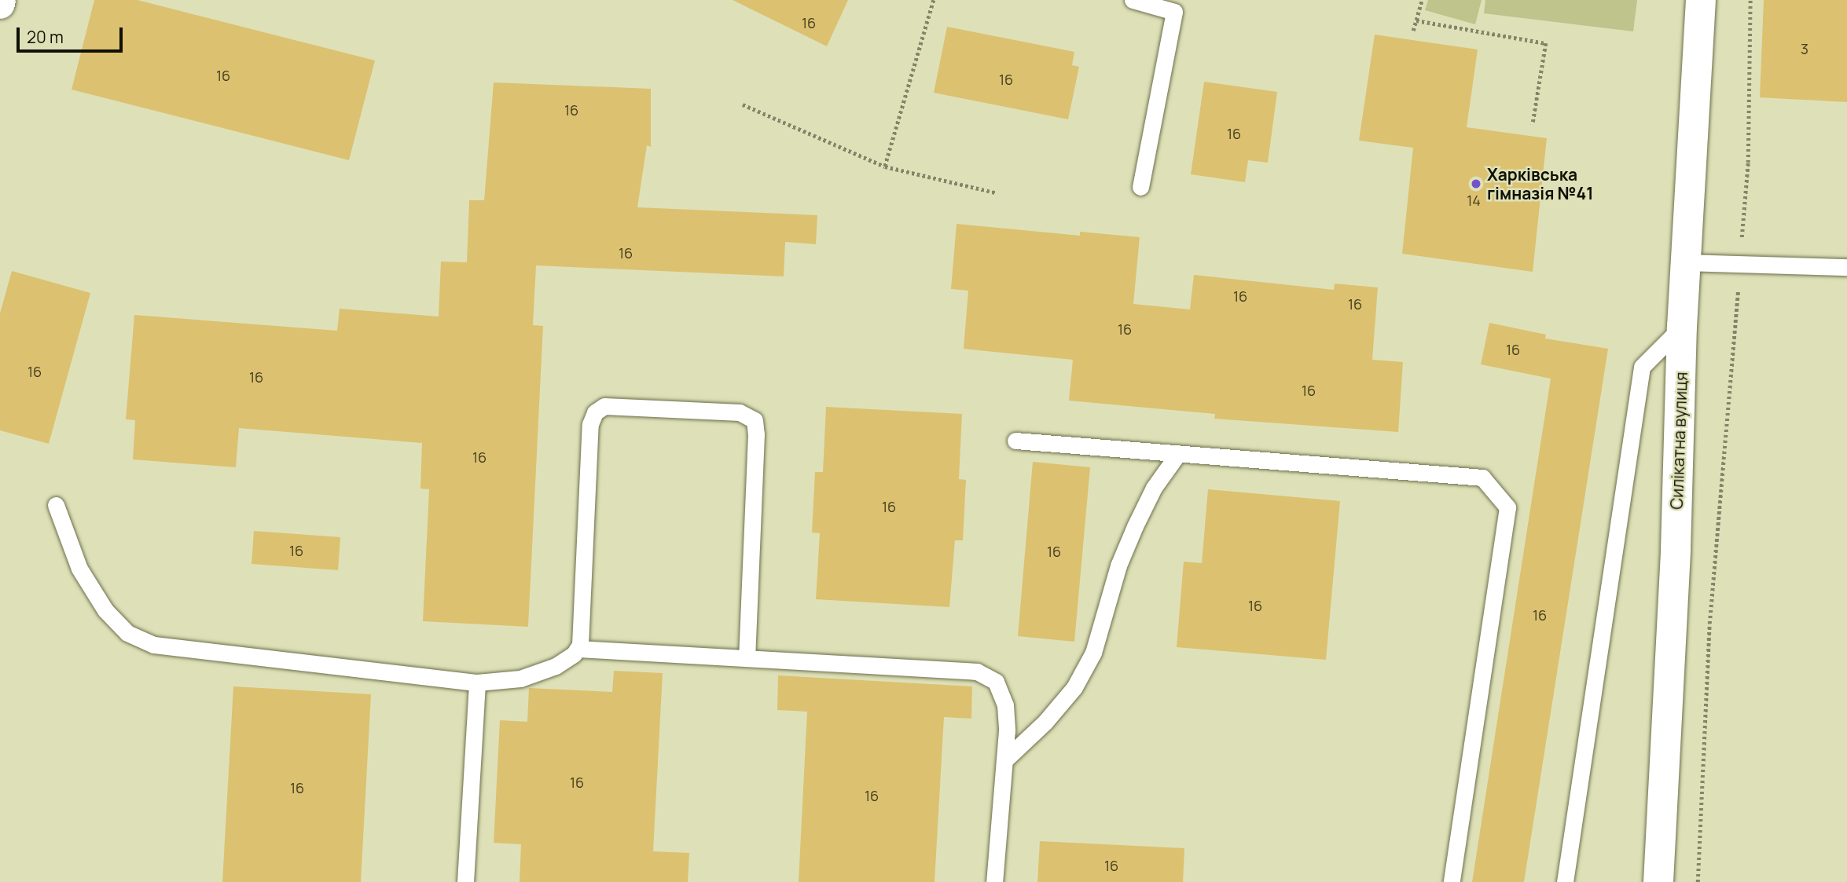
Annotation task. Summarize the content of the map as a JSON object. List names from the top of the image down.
{
  "streets": {
    "main road": ["Силікатна вулиця"]
  },
  "places": ["Харківська гімназія №41"],
  "house_numbers": [
    "16",
    "3",
    "16",
    "16",
    "16",
    "16",
    "14",
    "16",
    "16",
    "16",
    "16",
    "16",
    "16",
    "16",
    "16",
    "16",
    "16",
    "16",
    "16",
    "16",
    "16",
    "16",
    "16",
    "16",
    "16"
  ],
  "scale_bar": "20 m"
}
